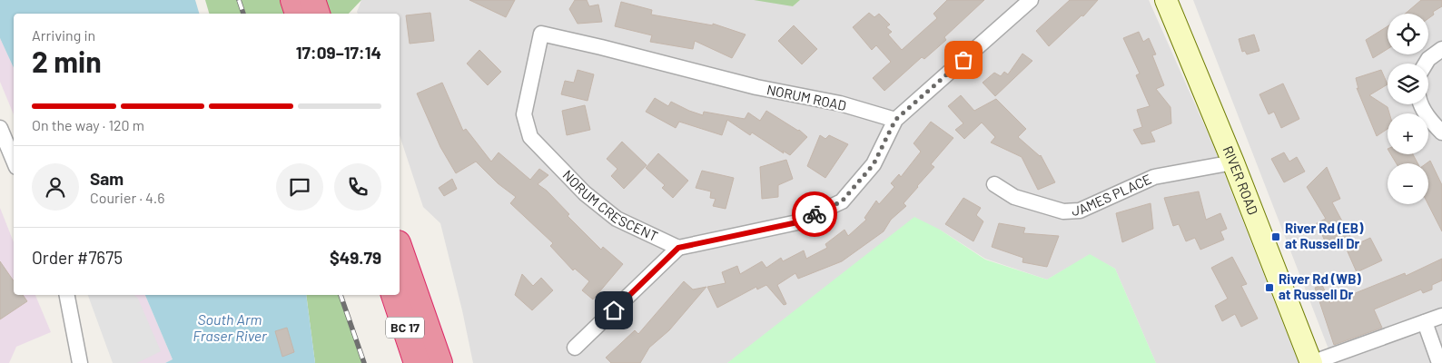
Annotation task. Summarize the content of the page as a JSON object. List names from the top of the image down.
{
  "streets": {
    "highway": ["BC 17"],
    "street": [
      "NORUM ROAD",
      "RIVER ROAD",
      "JAMES PLACE",
      "NORUM CRESCENT"
    ]
  },
  "crossings": [
    ["NORUM ROAD", "NORUM CRESCENT"],
    ["RIVER ROAD", "JAMES PLACE"]
  ],
  "water": ["South Arm Fraser River"],
  "places": {
    "transit": ["River Rd (EB) at Russell Dr", "River Rd (WB) at Russell Dr"]
  },
  "page": {
    "map_buttons": ["+", "−"],
    "heading": ["2 min", "Arriving in", "17:09–17:14"],
    "panel": [
      "Sam",
      "Courier · 4.6",
      "Order #7675",
      "$49.79"
    ],
    "bar": "On the way · 120 m"
  }
}
